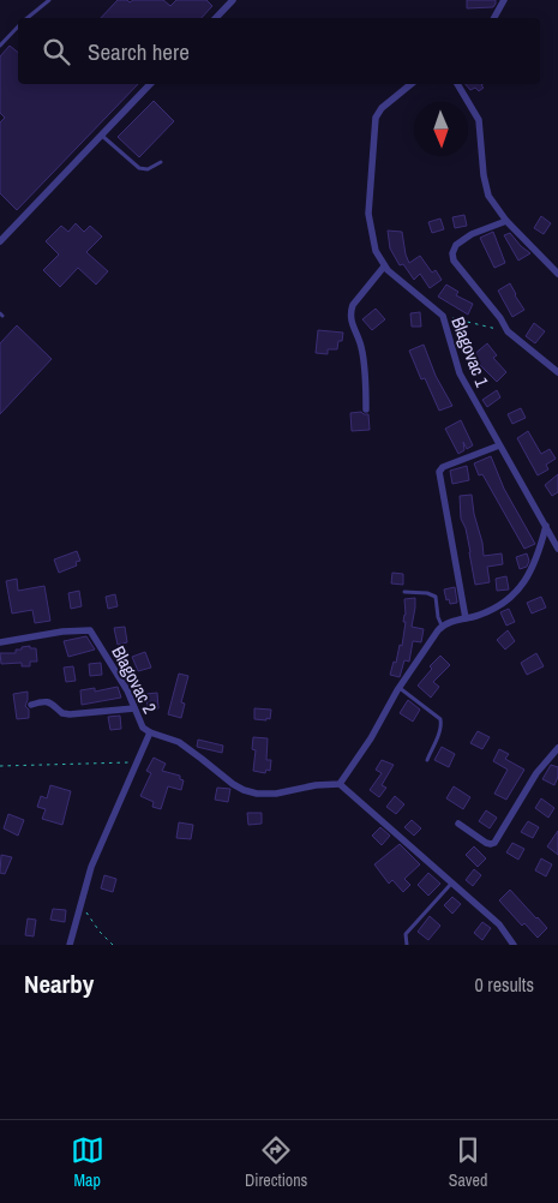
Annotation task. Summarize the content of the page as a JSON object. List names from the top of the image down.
{
  "streets": {
    "street": ["Blagovac 1", "Blagovac 2"]
  },
  "north": "bottom",
  "page": {
    "search": "Search here",
    "heading": ["Nearby", "0 results"],
    "nav": ["Map", "Directions", "Saved"]
  }
}
